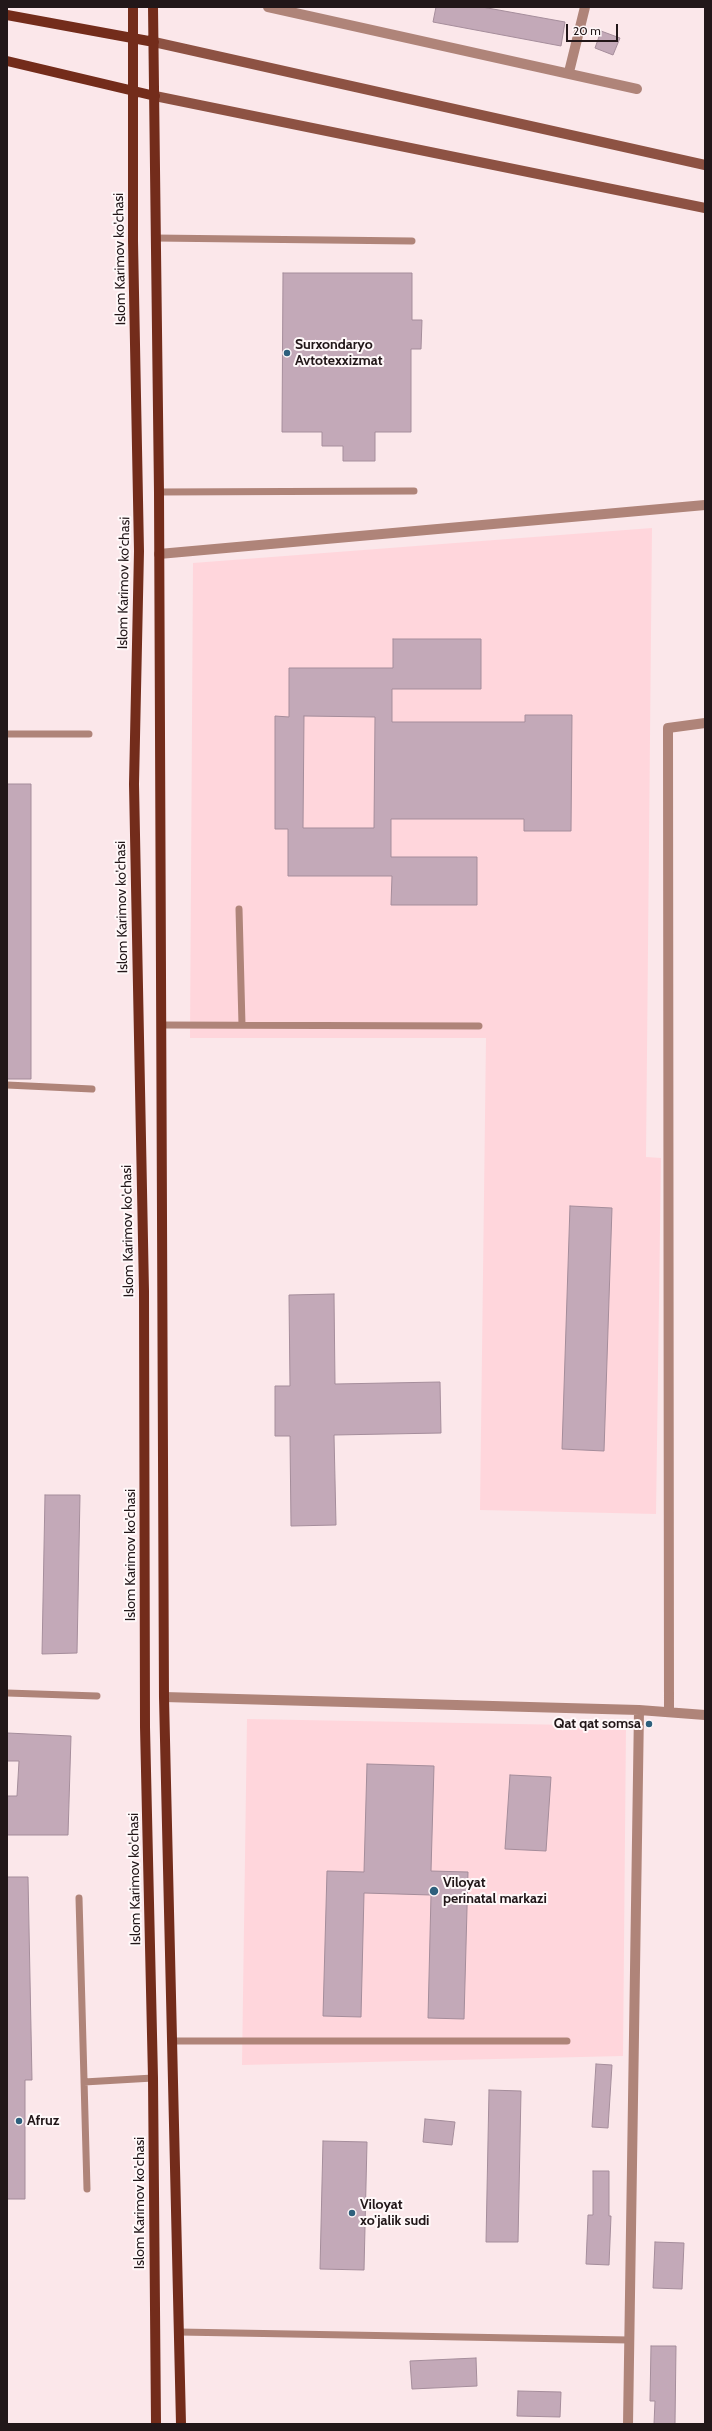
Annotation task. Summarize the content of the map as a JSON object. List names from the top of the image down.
{
  "streets": {
    "main road": ["Islom Karimov ko'chasi"]
  },
  "places": [
    "Surxondaryo Avtotexxizmat",
    "Qat qat somsa",
    "Viloyat perinatal markazi",
    "Afruz",
    "Viloyat xo'jalik sudi"
  ],
  "scale_bar": "20 m"
}
